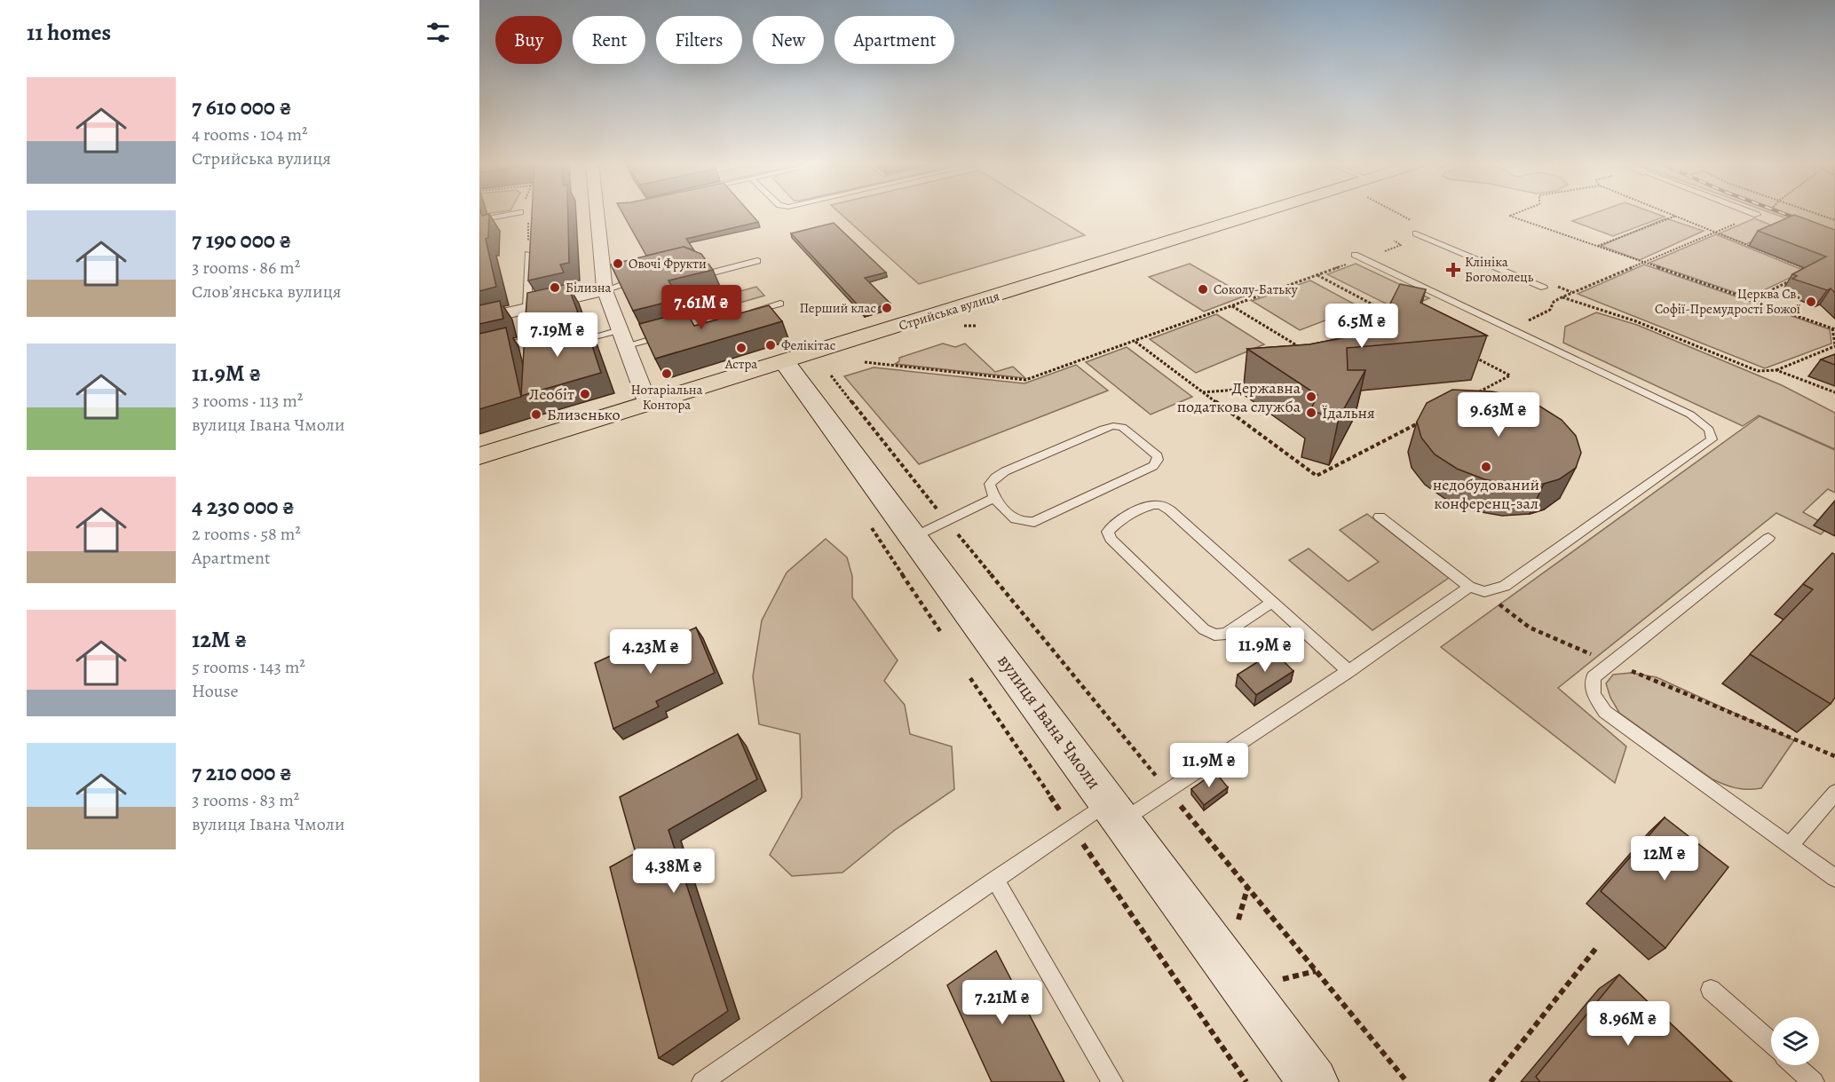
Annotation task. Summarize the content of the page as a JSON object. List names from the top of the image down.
{
  "streets": {
    "main road": ["Стрийська вулиця"],
    "street": ["вулиця Івана Чмоли"]
  },
  "crossings": [
    ["Стрийська вулиця", "вулиця Івана Чмоли"]
  ],
  "places": {
    "other": [
      "Овочі Фрукти",
      "Білизна",
      "Соколу-Батьку",
      "Церква Св. Софії-Премудрості Божої",
      "Перший клас",
      "Фелікітас",
      "Астра",
      "Нотаріальна Контора",
      "Леобіт",
      "Державна податкова служба",
      "Їдальня",
      "Близенько",
      "недобудований конференц-зал"
    ],
    "health": ["Клініка Богомолець"]
  },
  "page": {
    "heading": "11 homes",
    "chip": [
      "Buy",
      "Rent",
      "Filters",
      "New",
      "Apartment"
    ],
    "list": [
      {
        "name": "7 610 000 ₴",
        "note": "4 rooms · 104 m² · Стрийська вулиця"
      },
      {
        "name": "7 190 000 ₴",
        "note": "3 rooms · 86 m² · Словʼянська вулиця"
      },
      {
        "name": "11.9M ₴",
        "note": "3 rooms · 113 m² · вулиця Івана Чмоли"
      },
      {
        "name": "4 230 000 ₴",
        "note": "2 rooms · 58 m² · Apartment"
      },
      {
        "name": "12M ₴",
        "note": "5 rooms · 143 m² · House"
      },
      {
        "name": "7 210 000 ₴",
        "note": "3 rooms · 83 m² · вулиця Івана Чмоли"
      }
    ],
    "price": [
      "7.61M ₴",
      "6.5M ₴",
      "7.19M ₴",
      "9.63M ₴",
      "11.9M ₴",
      "4.23M ₴",
      "11.9M ₴",
      "12M ₴",
      "4.38M ₴",
      "7.21M ₴",
      "8.96M ₴"
    ]
  }
}
